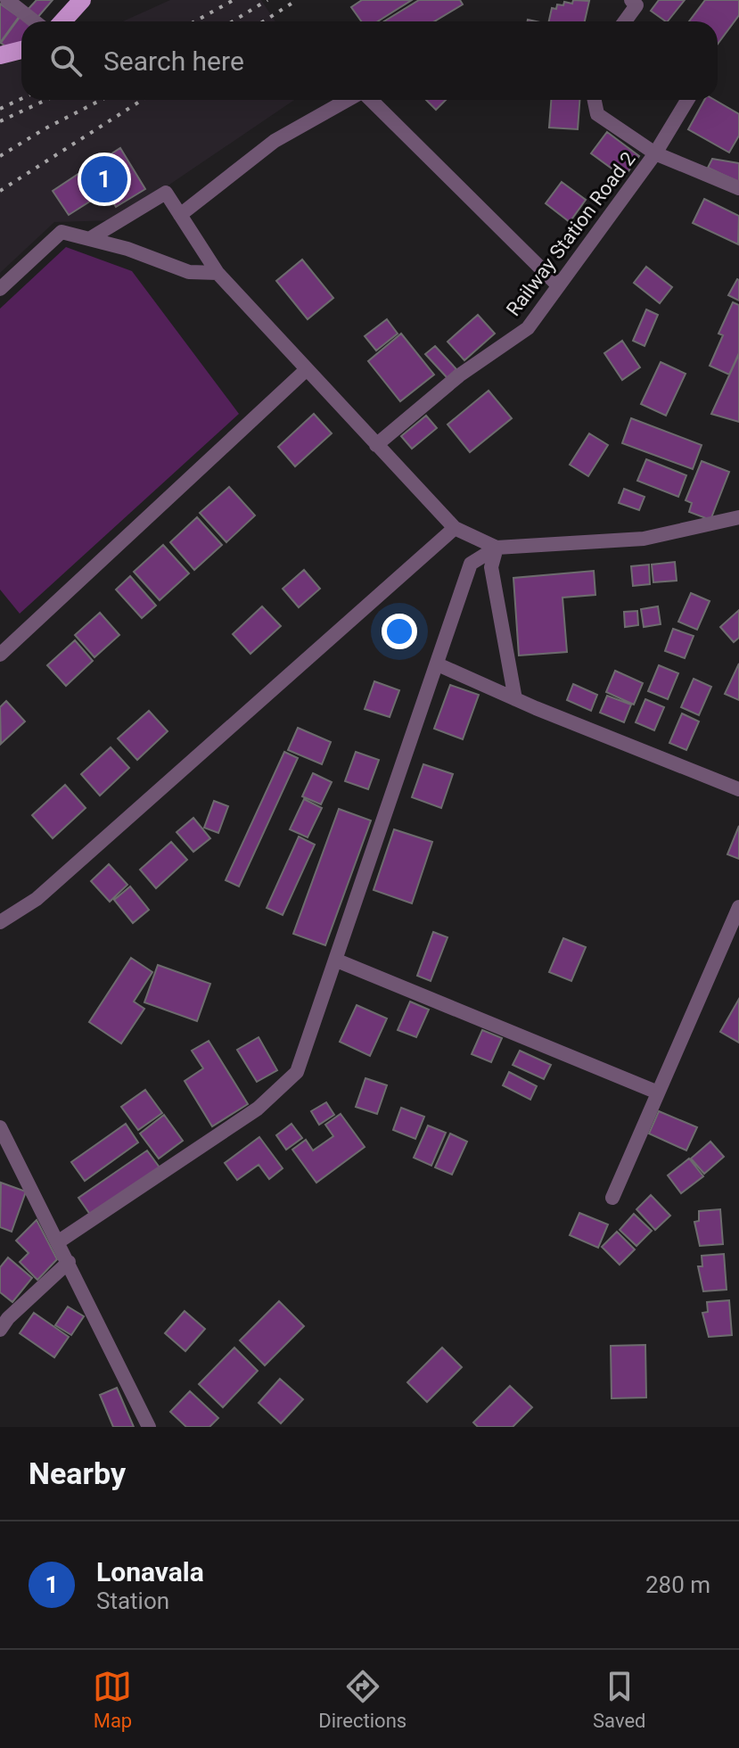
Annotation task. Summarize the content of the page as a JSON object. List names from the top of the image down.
{
  "streets": {
    "street": ["Railway Station Road 2"]
  },
  "page": {
    "search": "Search here",
    "pins": "1",
    "heading": "Nearby",
    "list": [
      {
        "mark": "1",
        "name": "Lonavala",
        "note": "Station",
        "value": "280 m"
      }
    ],
    "nav": ["Map", "Directions", "Saved"]
  }
}
